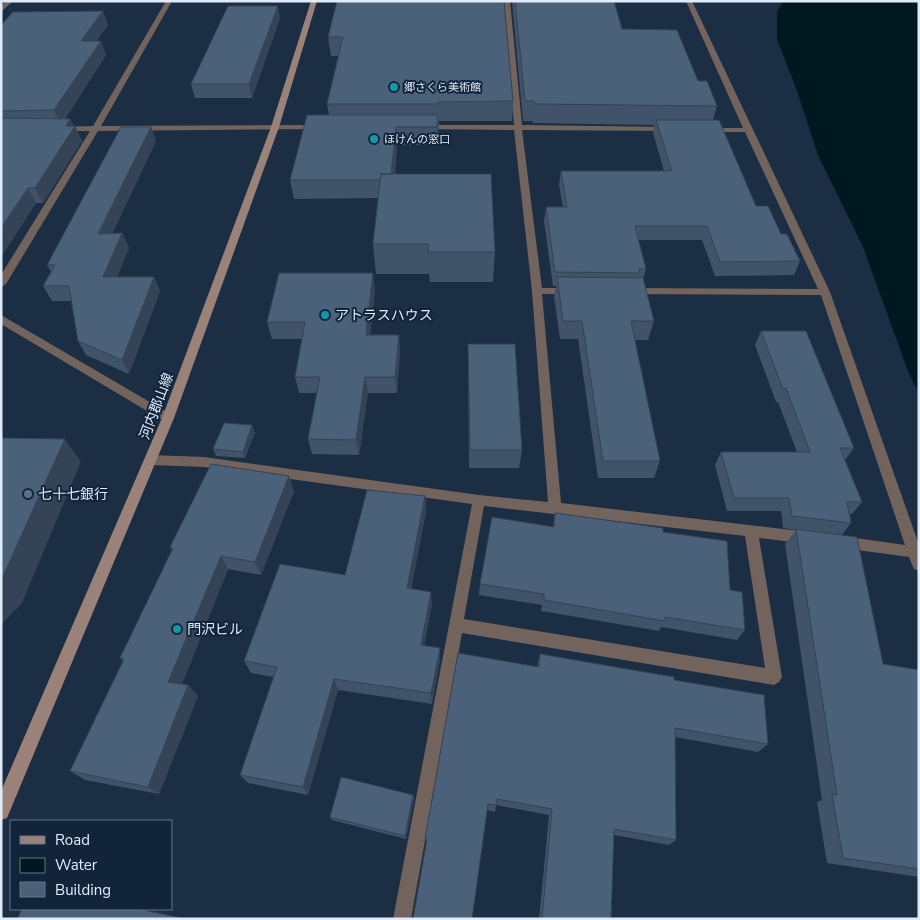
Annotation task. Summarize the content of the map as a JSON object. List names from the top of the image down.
{
  "streets": {
    "main road": ["河内郡山線"]
  },
  "places": [
    "郷さくら美術館",
    "ほけんの窓口",
    "アトラスハウス",
    "七十七銀行",
    "門沢ビル"
  ],
  "legend": ["Road", "Water", "Building"]
}
